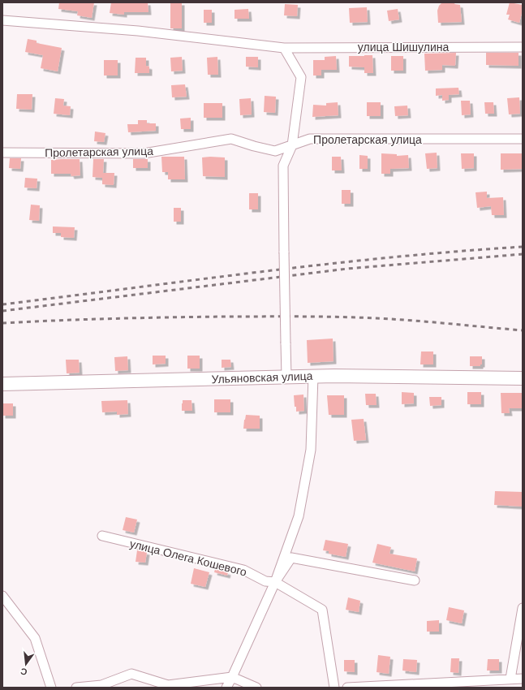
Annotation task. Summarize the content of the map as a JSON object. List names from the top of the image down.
{
  "streets": {
    "main road": ["Ульяновская улица"],
    "street": ["улица Шишулина", "Пролетарская улица", "улица Олега Кошевого"]
  },
  "north": "bottom"
}
